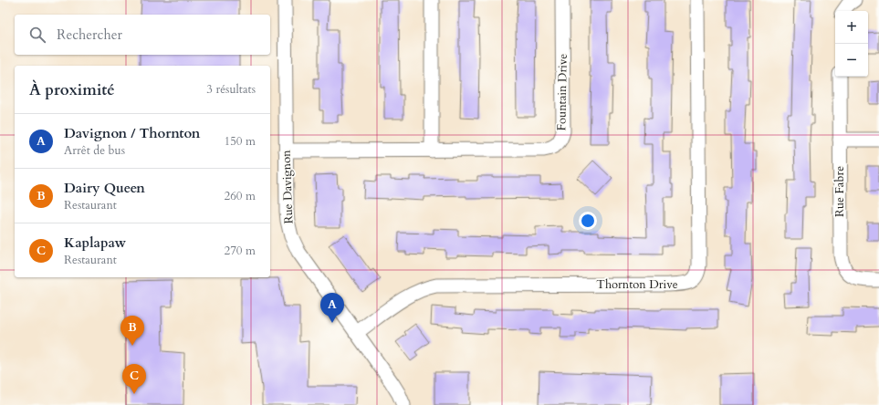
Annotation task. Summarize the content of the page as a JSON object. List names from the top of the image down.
{
  "streets": {
    "street": [
      "Fountain Drive",
      "Rue Davignon",
      "Rue Fabre",
      "Thornton Drive"
    ]
  },
  "crossings": [
    ["Fountain Drive", "Rue Davignon"],
    ["Rue Davignon", "Thornton Drive"]
  ],
  "page": {
    "map_buttons": ["+", "−"],
    "search": "Rechercher",
    "heading": ["À proximité", "3 résultats"],
    "list": [
      {
        "mark": "A",
        "name": "Davignon / Thornton",
        "note": "Arrêt de bus",
        "value": "150 m"
      },
      {
        "mark": "B",
        "name": "Dairy Queen",
        "note": "Restaurant",
        "value": "260 m"
      },
      {
        "mark": "C",
        "name": "Kaplapaw",
        "note": "Restaurant",
        "value": "270 m"
      }
    ],
    "pins": ["A", "B", "C"]
  }
}
